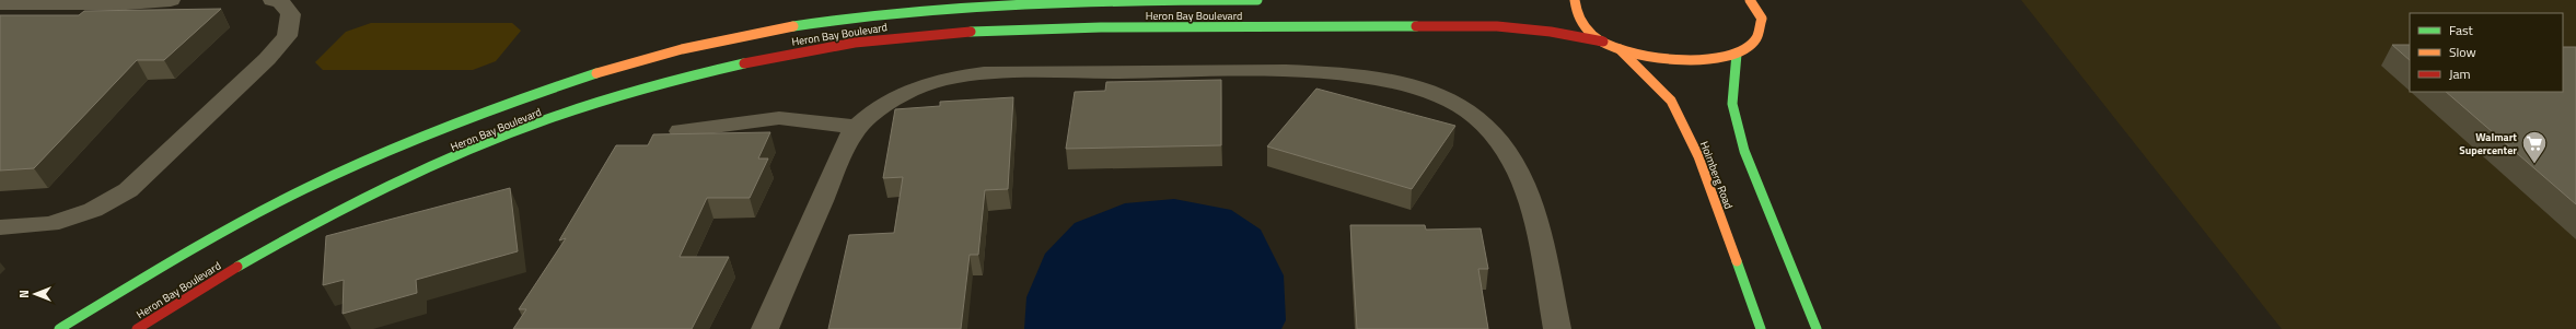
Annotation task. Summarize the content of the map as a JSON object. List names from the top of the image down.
{
  "streets": {
    "street": ["Heron Bay Boulevard", "Holmberg Road"]
  },
  "places": {
    "supermarket": ["Walmart Supercenter"]
  },
  "legend": ["Fast", "Slow", "Jam"],
  "north": "left"
}
